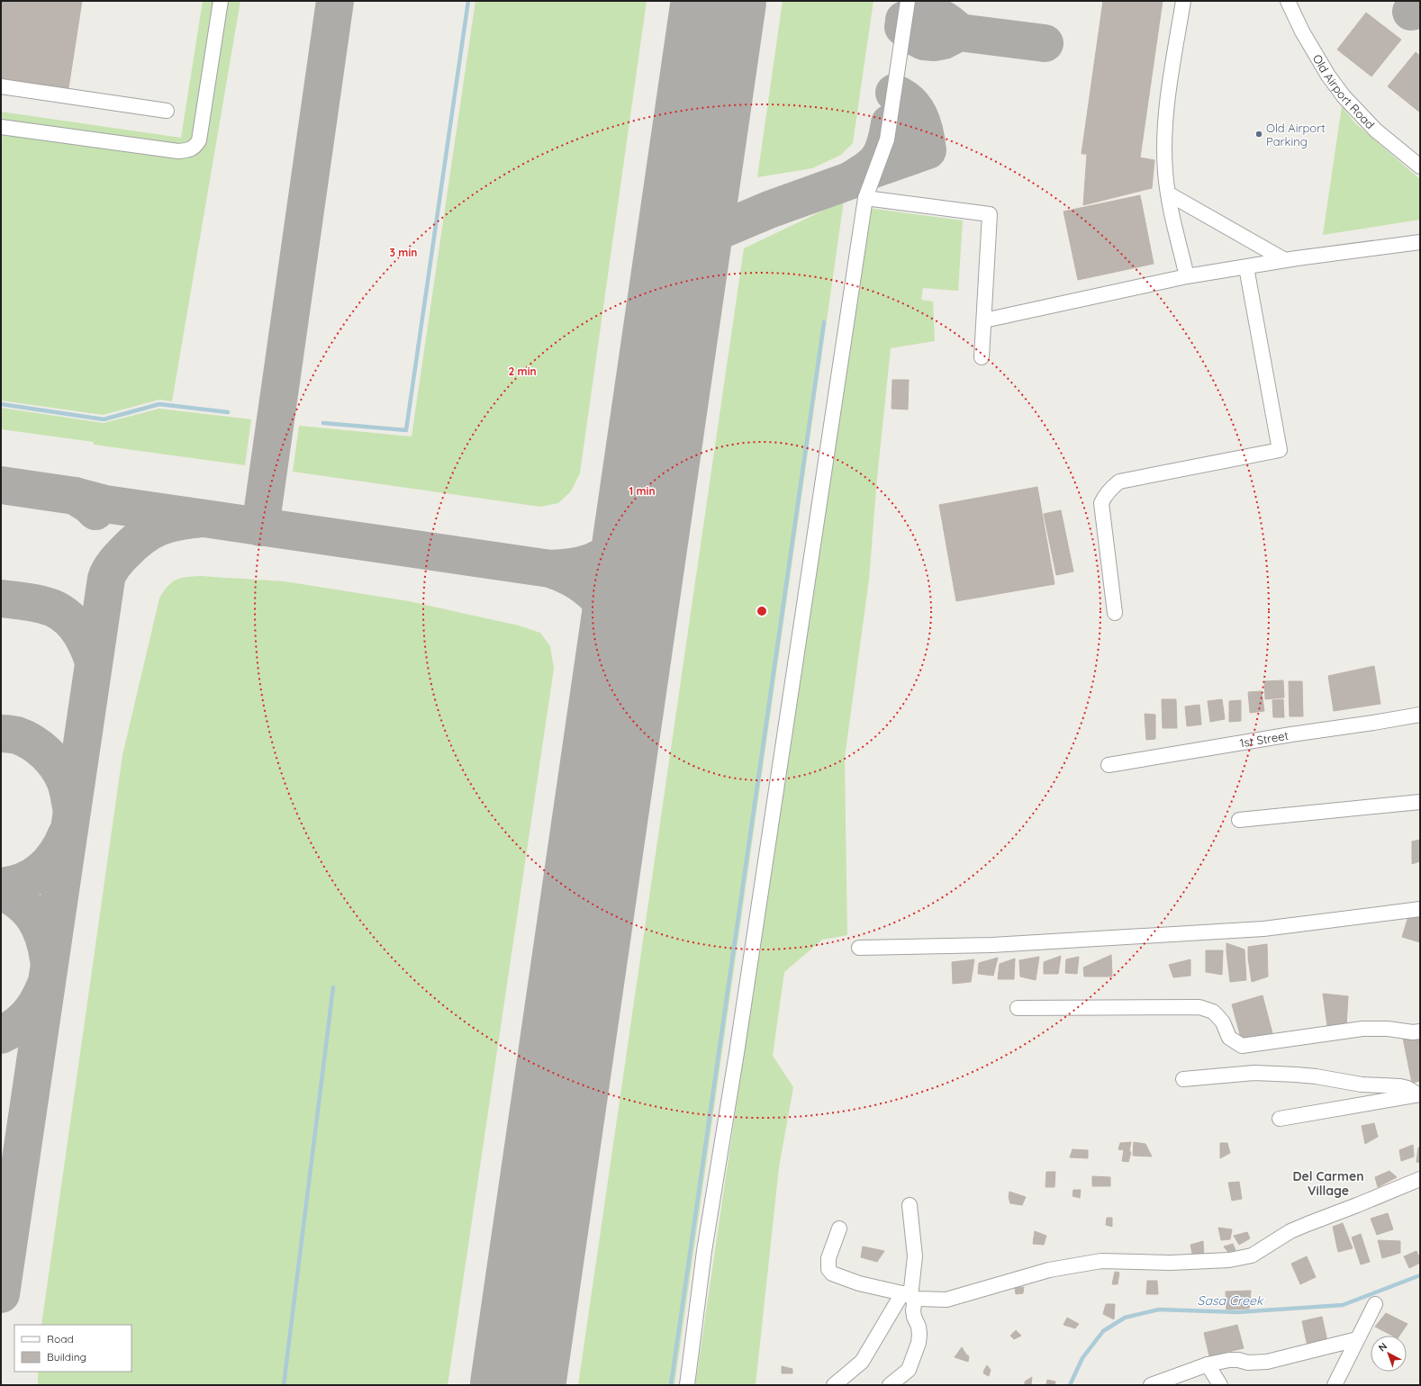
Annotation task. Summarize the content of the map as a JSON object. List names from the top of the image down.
{
  "streets": {
    "street": ["Old Airport Road", "1st Street"]
  },
  "districts": ["Del Carmen Village"],
  "water": ["Sasa Creek"],
  "places": ["Old Airport Parking"],
  "legend": ["Road", "Building"],
  "north": "top left",
  "rings": ["3 min", "2 min", "1 min"]
}
